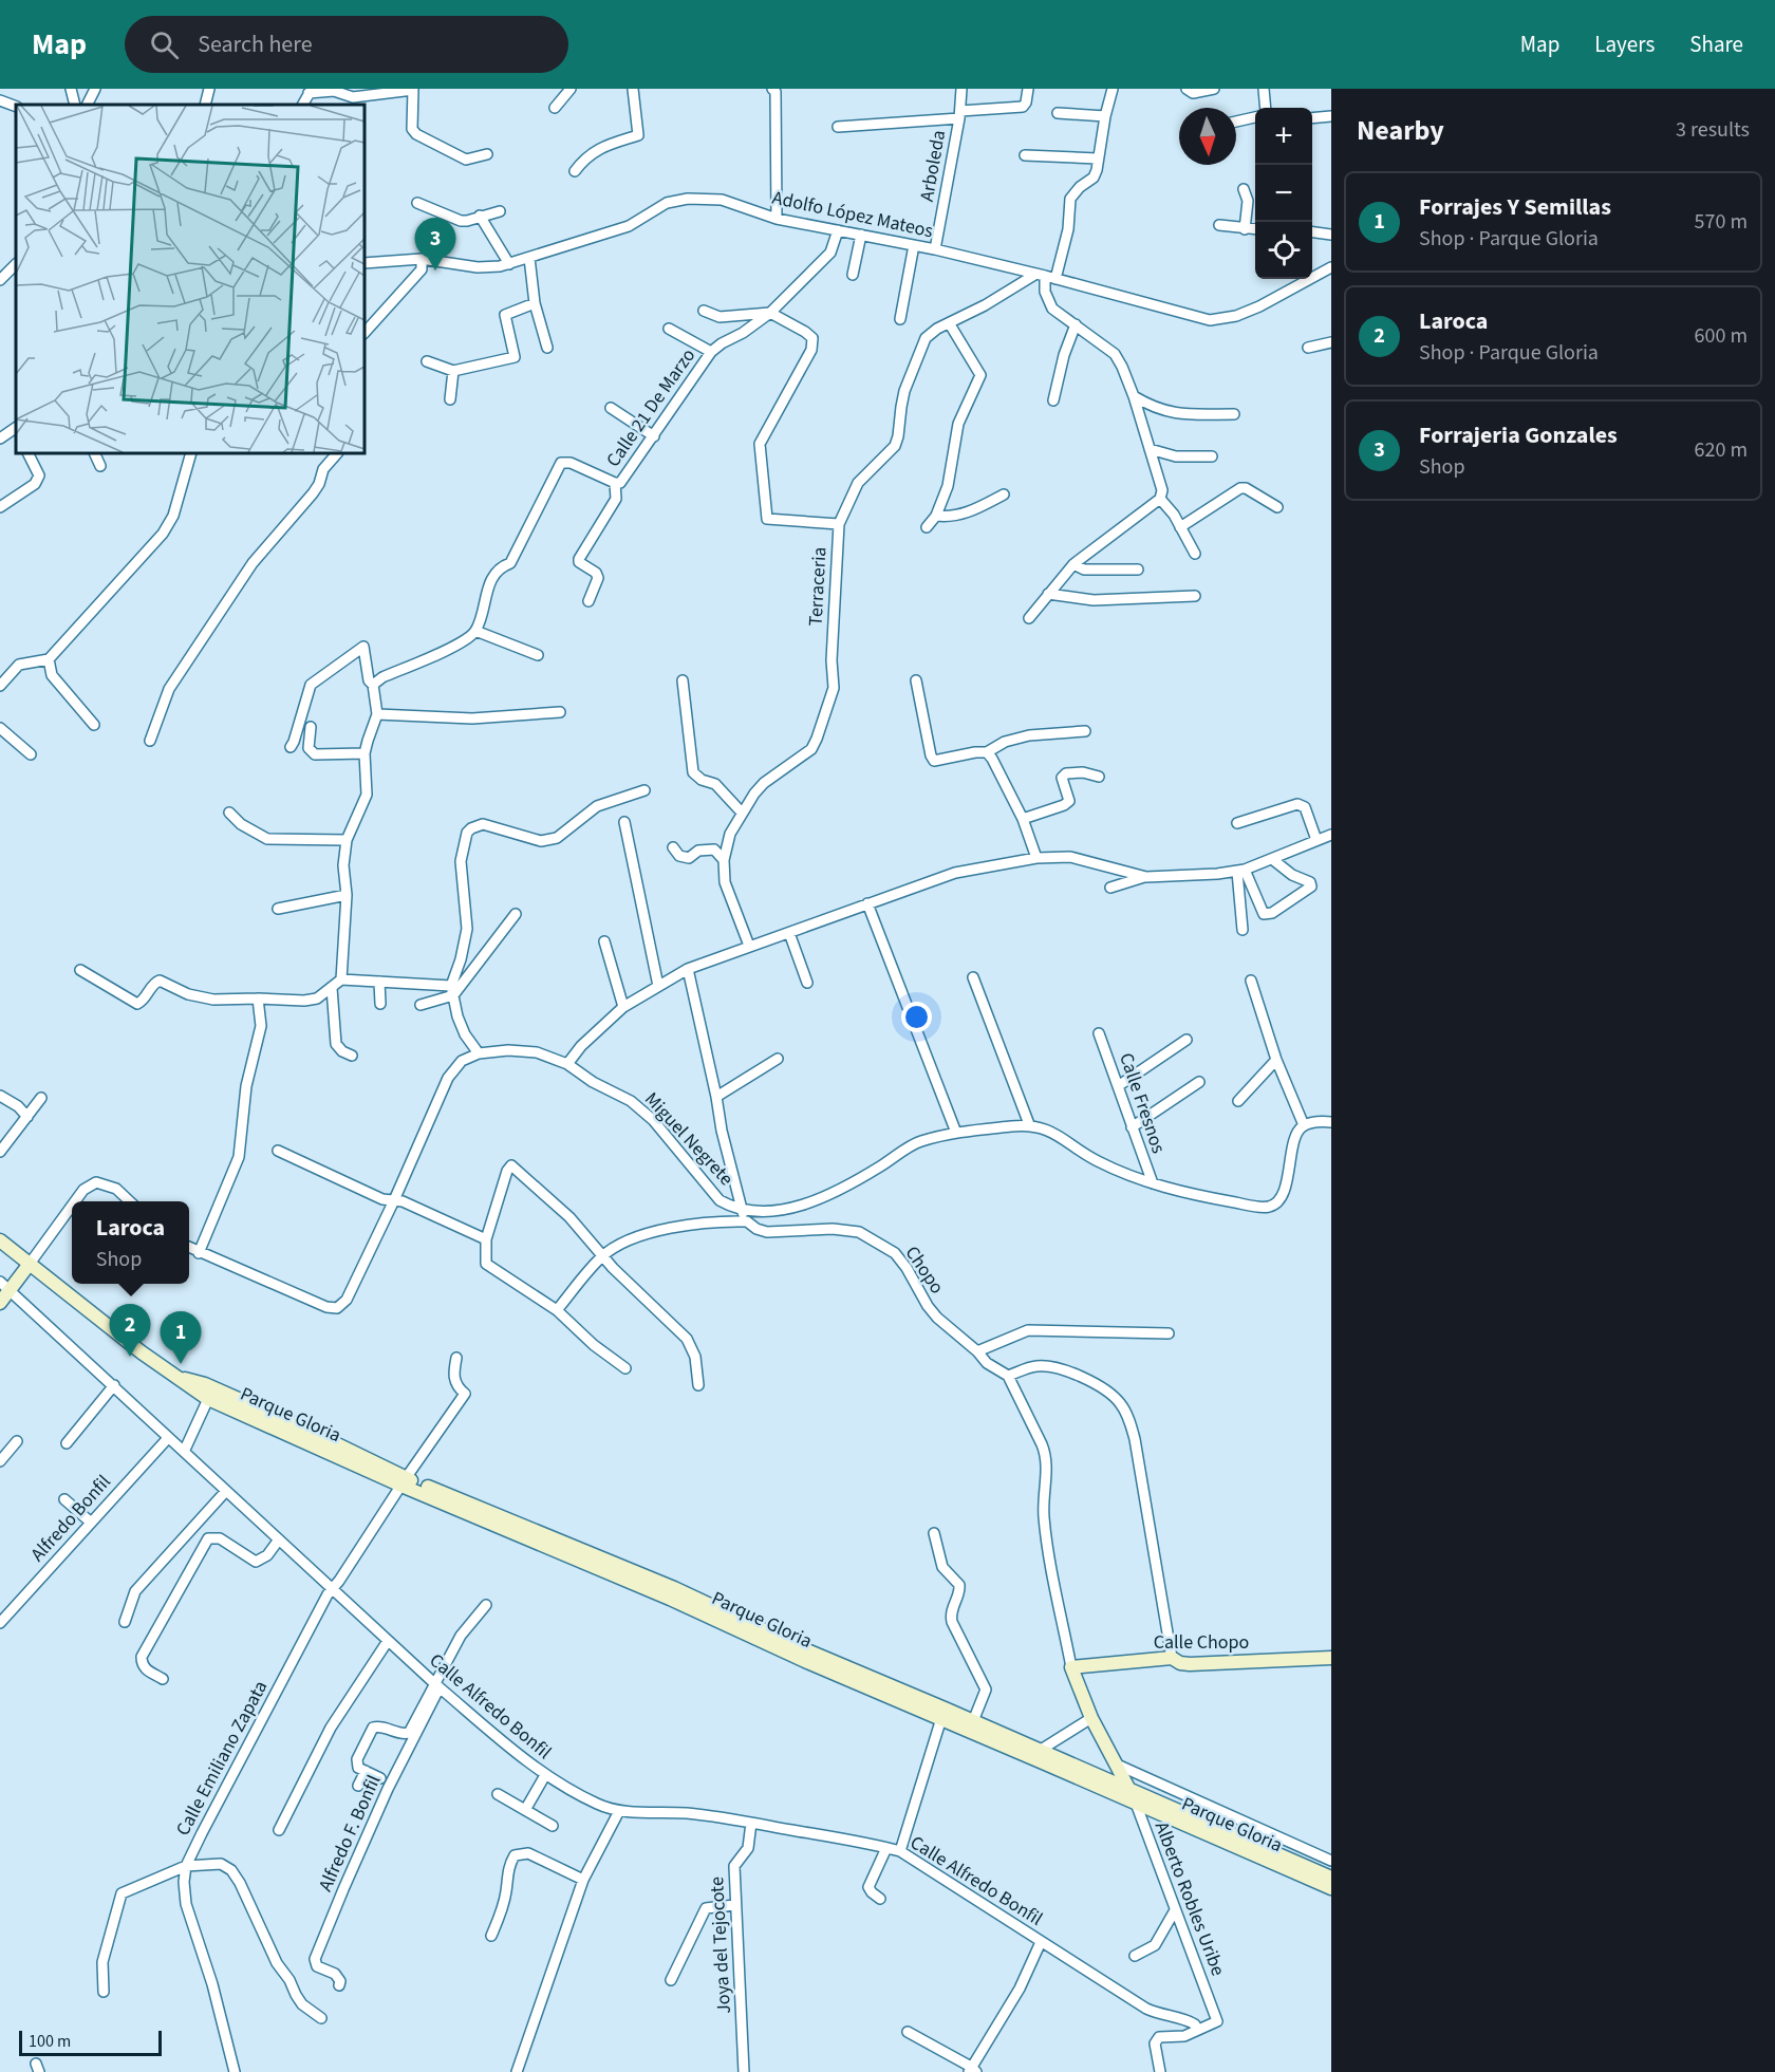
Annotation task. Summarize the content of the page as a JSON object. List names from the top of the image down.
{
  "streets": {
    "main road": ["Parque Gloria", "Calle Chopo"],
    "street": [
      "Arboleda",
      "Adolfo López Mateos",
      "Calle 21 De Marzo",
      "Terraceria",
      "Calle Fresnos",
      "Miguel Negrete",
      "Chopo",
      "Alfredo Bonfil",
      "Calle Alfredo Bonfil",
      "Calle Emiliano Zapata",
      "Alfredo F. Bonfil",
      "Alberto Robles Uribe",
      "Joya del Tejocote"
    ]
  },
  "crossings": [
    ["Arboleda", "Adolfo López Mateos"],
    ["Adolfo López Mateos", "Calle 21 De Marzo"],
    ["Adolfo López Mateos", "Terraceria"],
    ["Calle Fresnos", "Miguel Negrete"],
    ["Chopo", "Calle Chopo"],
    ["Parque Gloria", "Calle Emiliano Zapata"],
    ["Parque Gloria", "Alberto Robles Uribe"],
    ["Alfredo Bonfil", "Calle Alfredo Bonfil"],
    ["Calle Alfredo Bonfil", "Calle Emiliano Zapata"],
    ["Calle Alfredo Bonfil", "Alfredo F. Bonfil"],
    ["Calle Alfredo Bonfil", "Alberto Robles Uribe"],
    ["Calle Alfredo Bonfil", "Joya del Tejocote"]
  ],
  "scale_bar": "100 m",
  "north": "bottom",
  "page": {
    "header": "Map",
    "search": "Search here",
    "nav": ["Map", "Layers", "Share"],
    "heading": ["Nearby", "3 results"],
    "map_buttons": ["+", "−"],
    "list": [
      {
        "mark": "1",
        "name": "Forrajes Y Semillas",
        "note": "Shop · Parque Gloria",
        "value": "570 m"
      },
      {
        "mark": "2",
        "name": "Laroca",
        "note": "Shop · Parque Gloria",
        "value": "600 m"
      },
      {
        "mark": "3",
        "name": "Forrajeria Gonzales",
        "note": "Shop",
        "value": "620 m"
      }
    ],
    "pins": ["3", "2", "1"],
    "popup": ["Laroca", "Shop"],
    "scale": "100 m"
  }
}
